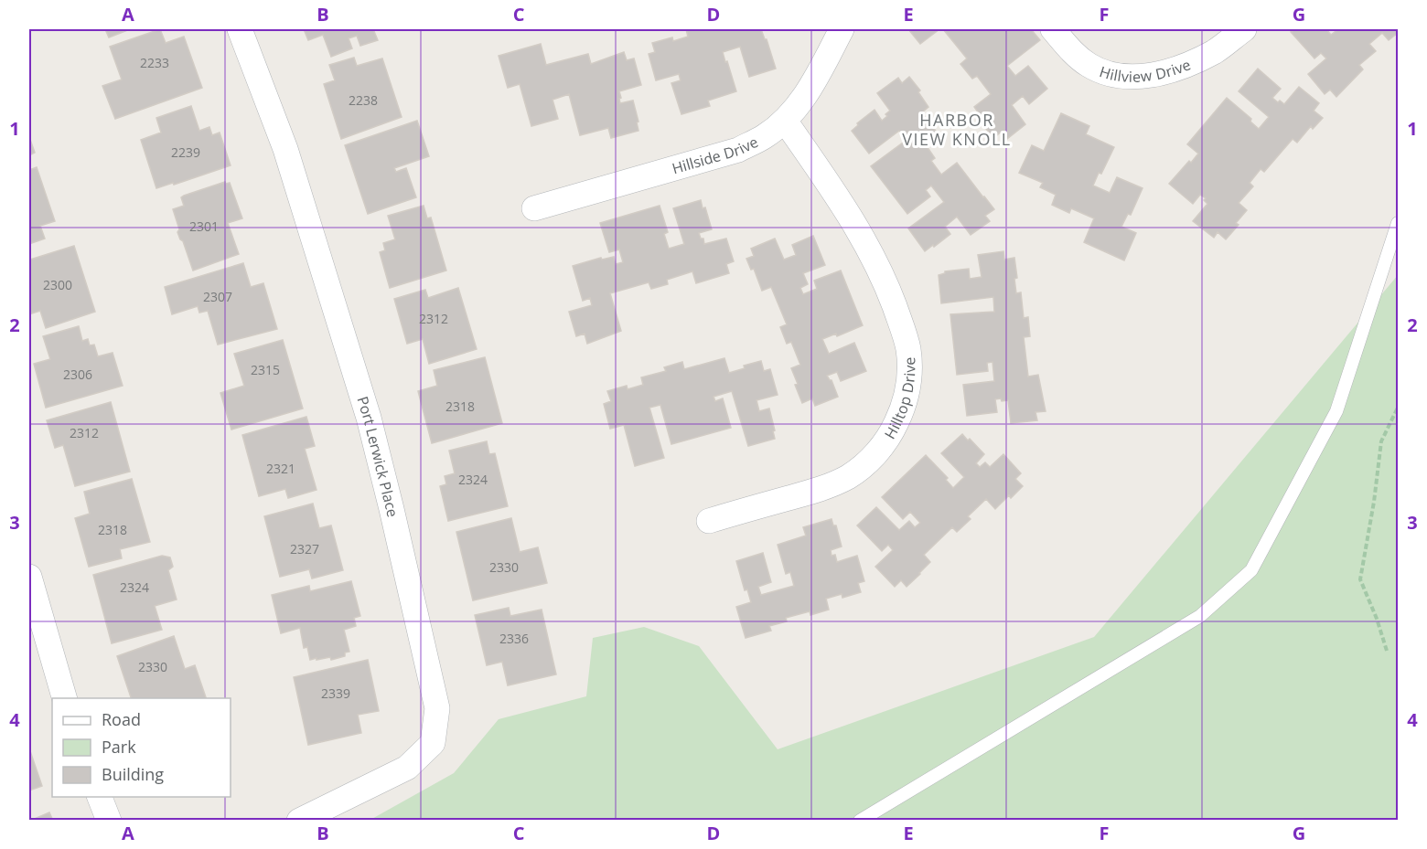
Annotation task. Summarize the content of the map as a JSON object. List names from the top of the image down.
{
  "streets": {
    "street": [
      "Hillview Drive",
      "Hillside Drive",
      "Hilltop Drive",
      "Port Lerwick Place"
    ]
  },
  "crossings": [
    ["Hillside Drive", "Hilltop Drive"]
  ],
  "districts": ["HARBOR VIEW KNOLL"],
  "house_numbers": [
    "2233",
    "2238",
    "2239",
    "2301",
    "2300",
    "2307",
    "2312",
    "2315",
    "2306",
    "2318",
    "2312",
    "2321",
    "2324",
    "2318",
    "2327",
    "2330",
    "2324",
    "2336",
    "2330",
    "2339"
  ],
  "legend": ["Road", "Park", "Building"],
  "grid": {
    "columns": [
      "A",
      "B",
      "C",
      "D",
      "E",
      "F",
      "G"
    ],
    "rows": [
      "1",
      "2",
      "3",
      "4"
    ]
  }
}
